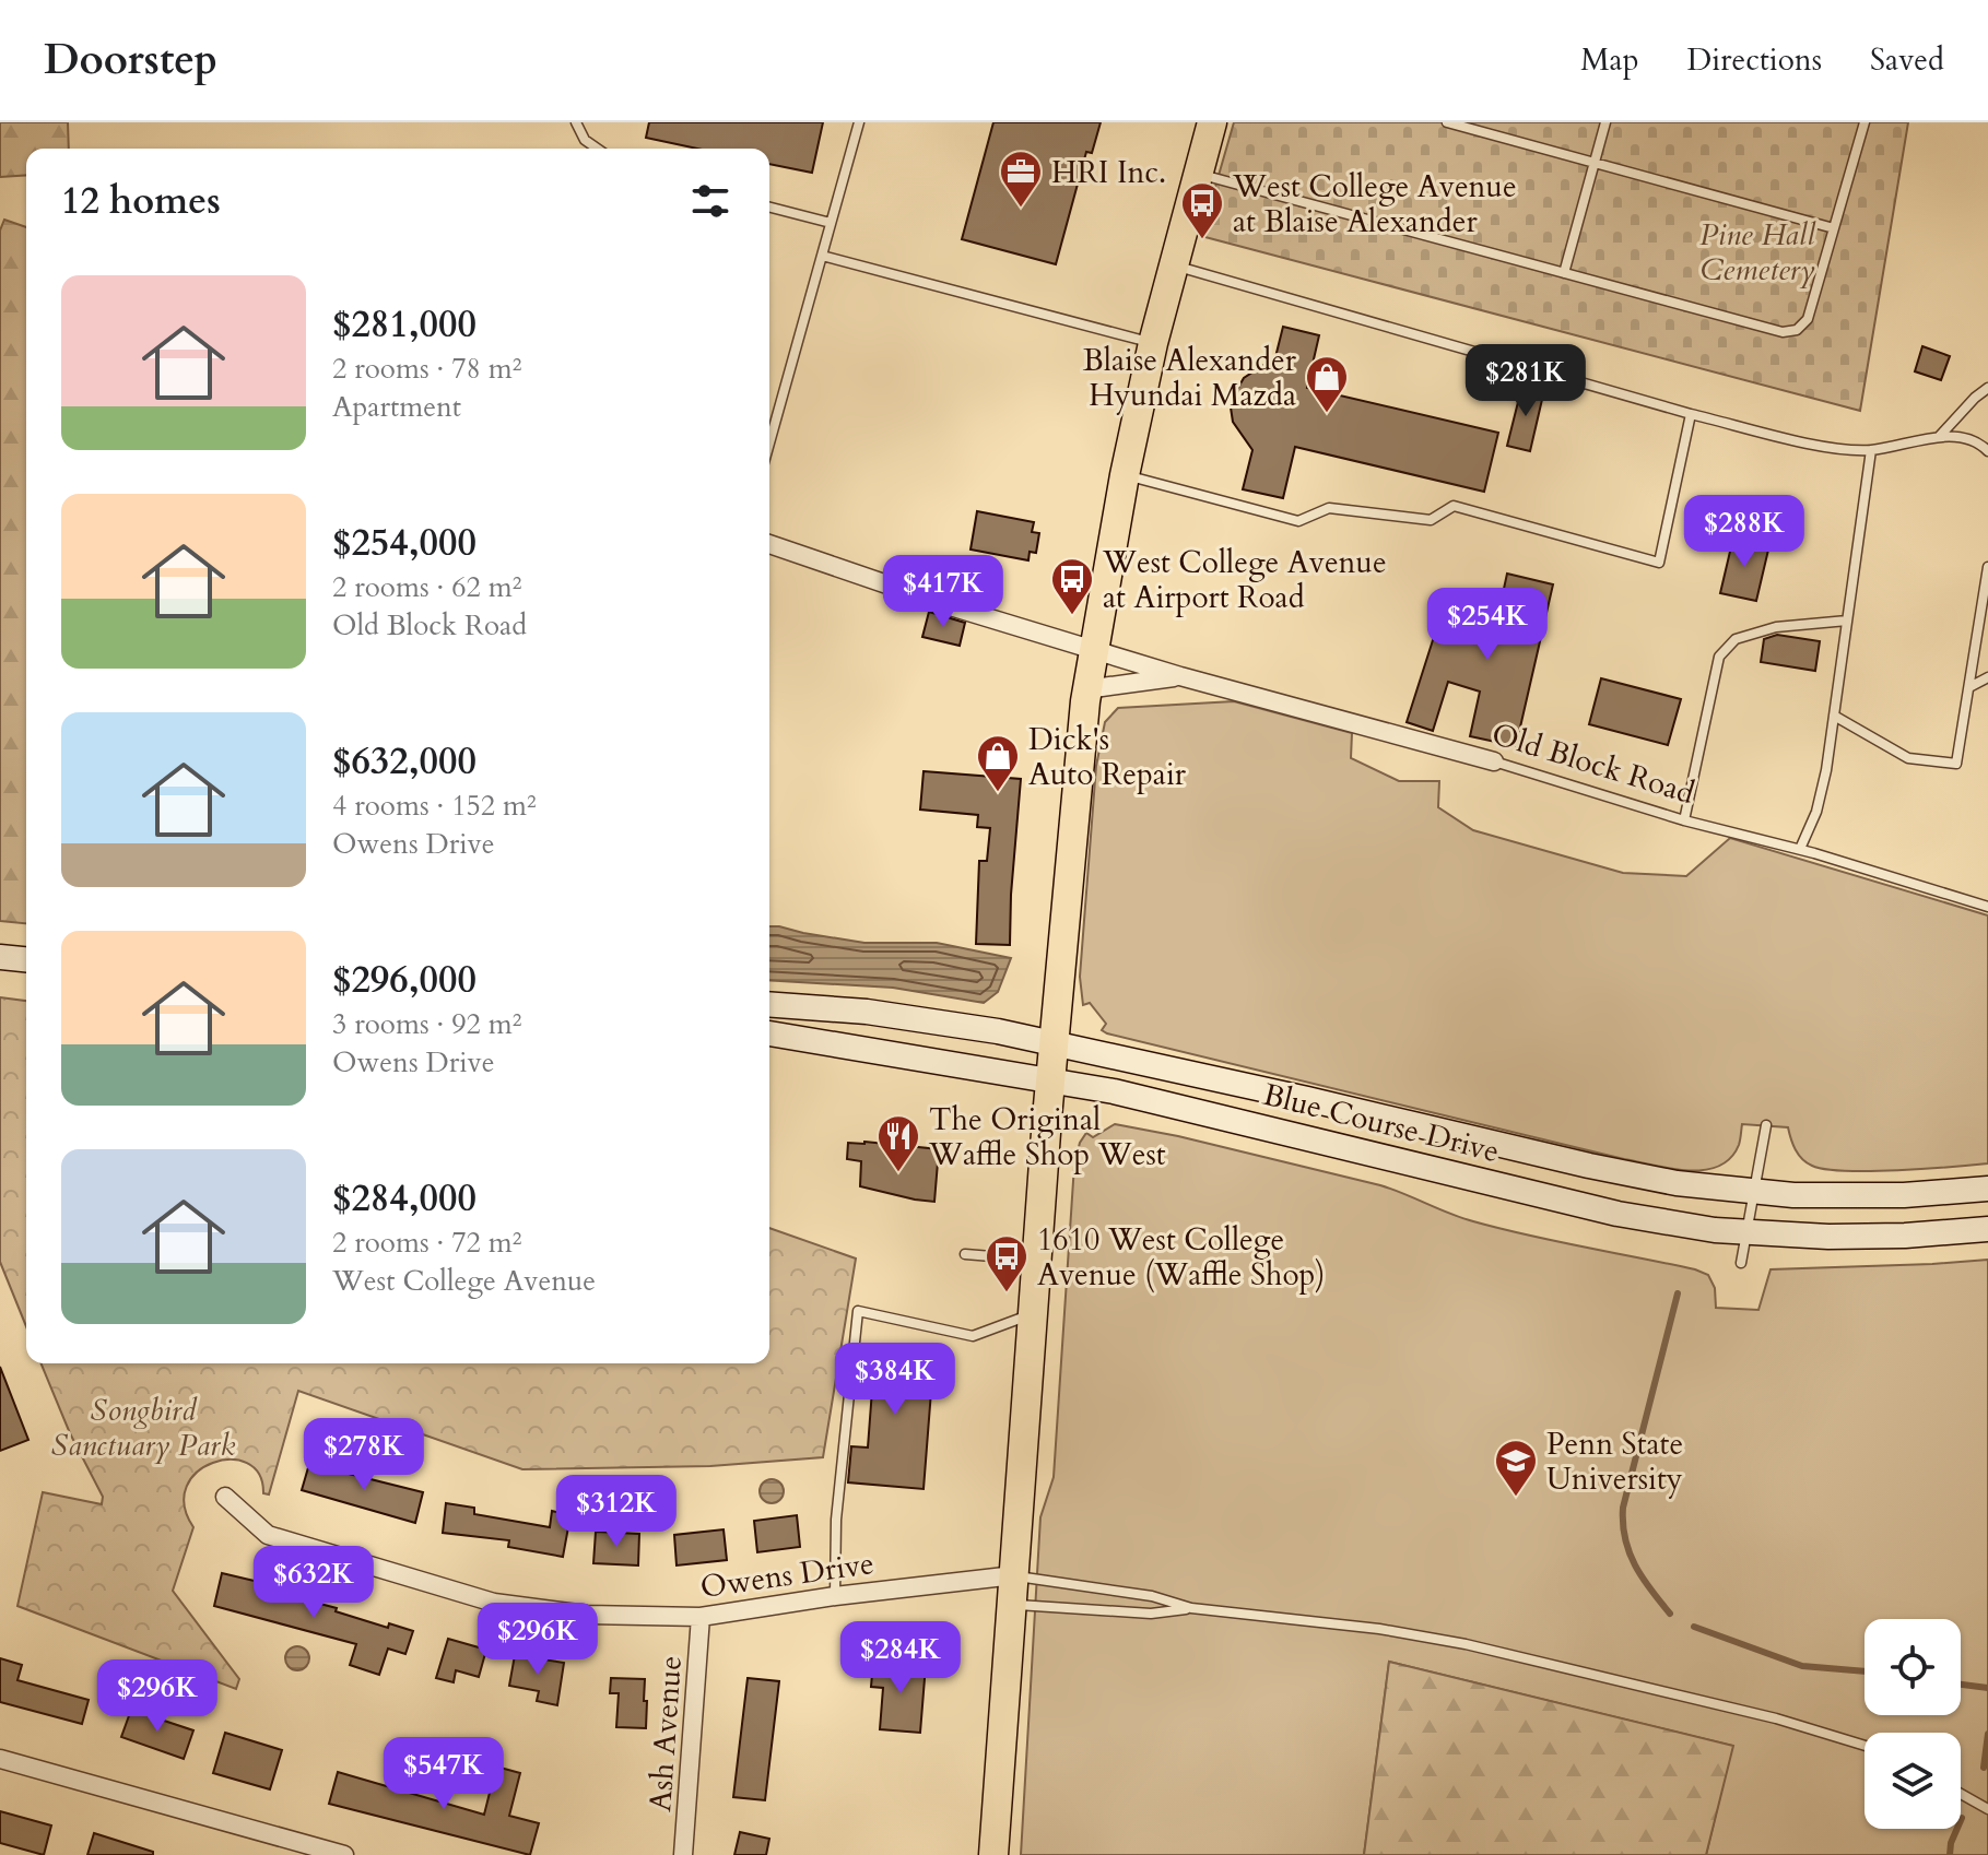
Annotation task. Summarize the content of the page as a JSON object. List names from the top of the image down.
{
  "streets": {
    "main road": ["Blue Course Drive"],
    "street": ["Old Block Road", "Owens Drive", "Ash Avenue"]
  },
  "crossings": [
    ["Owens Drive", "Ash Avenue"]
  ],
  "parks": ["Pine Hall Cemetery", "Songbird Sanctuary Park"],
  "places": {
    "office": ["HRI Inc."],
    "bus stop": ["West College Avenue at Blaise Alexander", "West College Avenue at Airport Road", "1610 West College Avenue (Waffle Shop)"],
    "shop": ["Blaise Alexander Hyundai Mazda", "Dick's Auto Repair"],
    "restaurant": ["The Original Waffle Shop West"],
    "school or university": ["Penn State University"]
  },
  "page": {
    "header": "Doorstep",
    "nav": ["Map", "Directions", "Saved"],
    "heading": "12 homes",
    "list": [
      {
        "name": "$281,000",
        "note": "2 rooms · 78 m² · Apartment"
      },
      {
        "name": "$254,000",
        "note": "2 rooms · 62 m² · Old Block Road"
      },
      {
        "name": "$632,000",
        "note": "4 rooms · 152 m² · Owens Drive"
      },
      {
        "name": "$296,000",
        "note": "3 rooms · 92 m² · Owens Drive"
      },
      {
        "name": "$284,000",
        "note": "2 rooms · 72 m² · West College Avenue"
      }
    ],
    "price": [
      "$281K",
      "$288K",
      "$417K",
      "$254K",
      "$384K",
      "$278K",
      "$312K",
      "$632K",
      "$296K",
      "$284K",
      "$296K",
      "$547K"
    ]
  }
}
